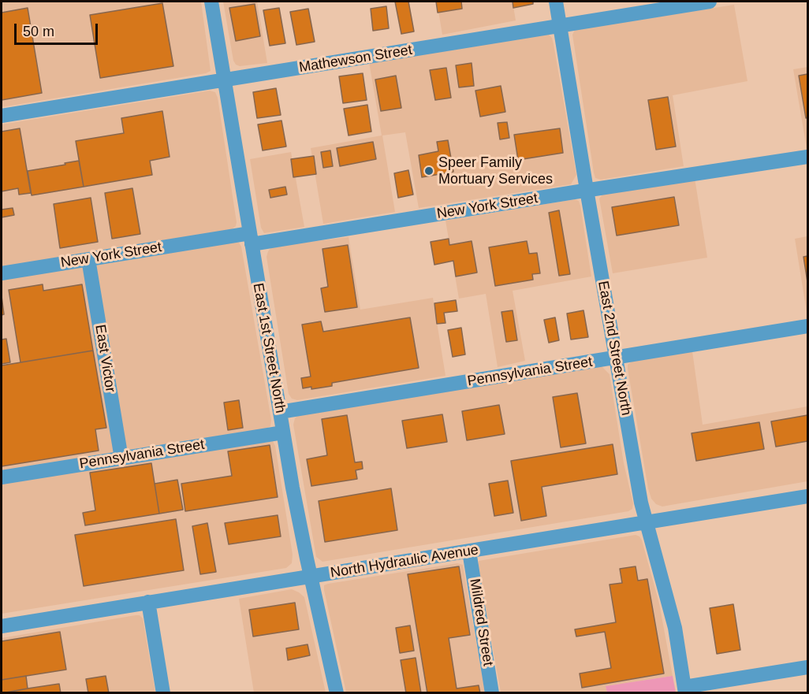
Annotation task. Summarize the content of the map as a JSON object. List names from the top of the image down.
{
  "streets": {
    "street": [
      "Mathewson Street",
      "New York Street",
      "East 1st Street North",
      "East 2nd Street North",
      "East Victor",
      "Pennsylvania Street",
      "North Hydraulic Avenue",
      "Mildred Street"
    ]
  },
  "crossings": [
    ["Mathewson Street", "East 1st Street North"],
    ["Mathewson Street", "East 2nd Street North"],
    ["New York Street", "East 1st Street North"],
    ["New York Street", "East 2nd Street North"],
    ["New York Street", "East Victor"],
    ["East 1st Street North", "Pennsylvania Street"],
    ["East 1st Street North", "North Hydraulic Avenue"],
    ["East 2nd Street North", "Pennsylvania Street"],
    ["East 2nd Street North", "North Hydraulic Avenue"],
    ["East Victor", "Pennsylvania Street"],
    ["North Hydraulic Avenue", "Mildred Street"]
  ],
  "places": ["Speer Family Mortuary Services"],
  "scale_bar": "50 m"
}
